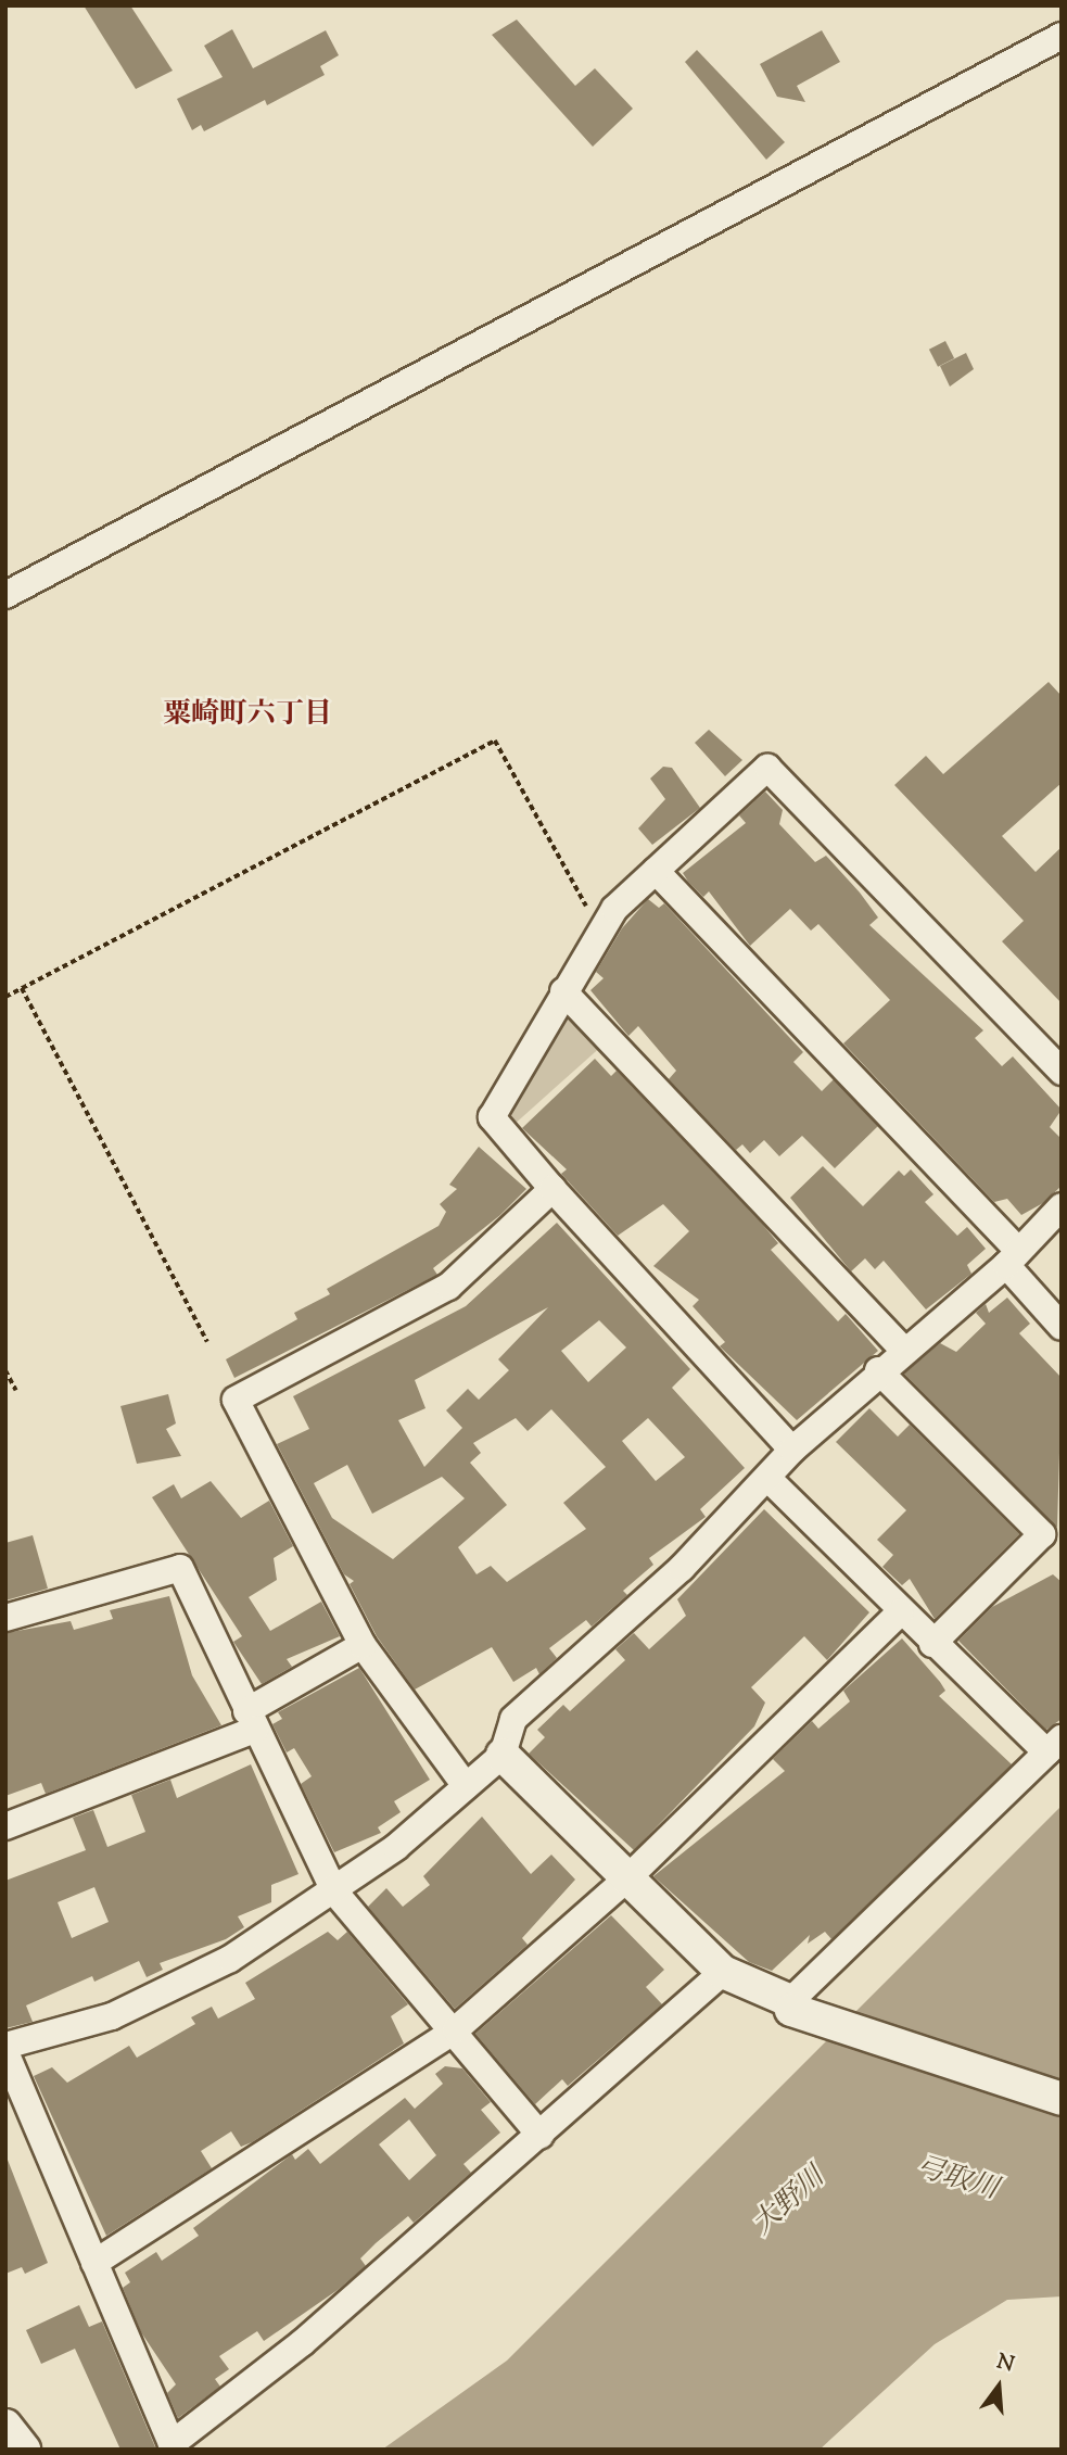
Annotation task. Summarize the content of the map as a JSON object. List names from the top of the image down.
{
  "districts": ["粟崎町六丁目"],
  "water": ["弓取川", "大野川"],
  "north": "top"
}
